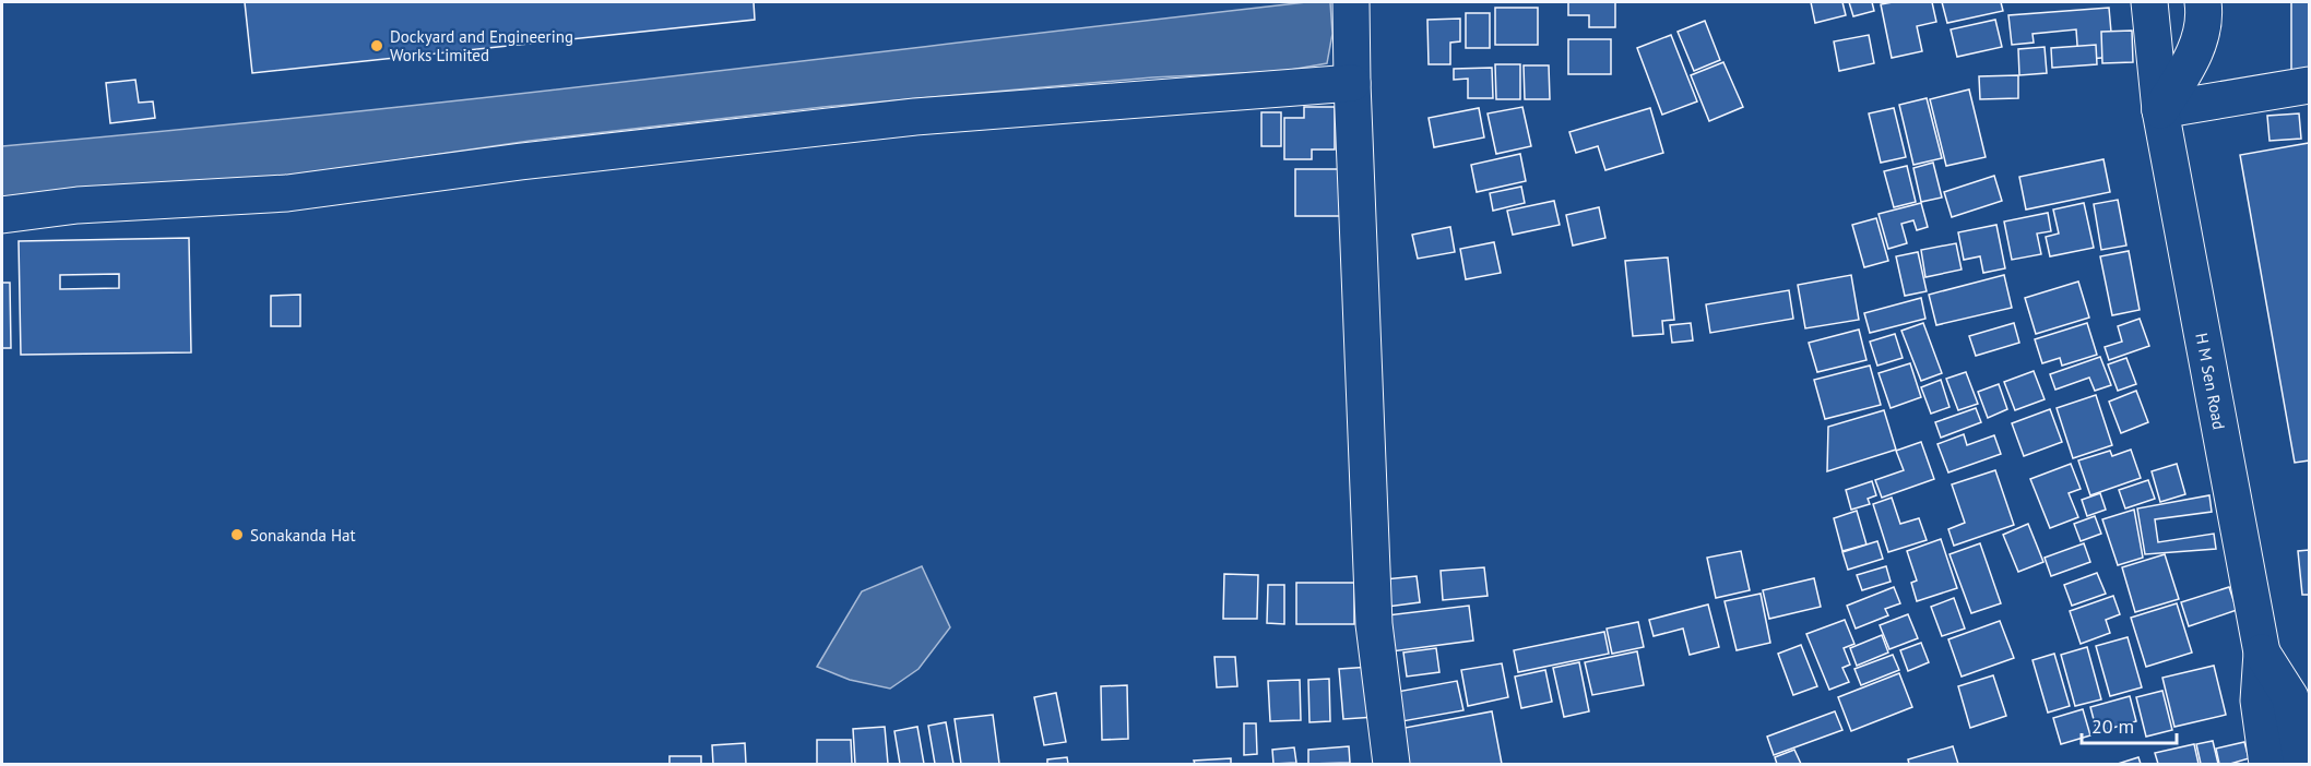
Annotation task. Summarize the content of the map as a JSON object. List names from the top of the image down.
{
  "streets": {
    "street": ["H M Sen Road"]
  },
  "places": ["Dockyard and Engineering Works Limited", "Sonakanda Hat"],
  "scale_bar": "20 m"
}
